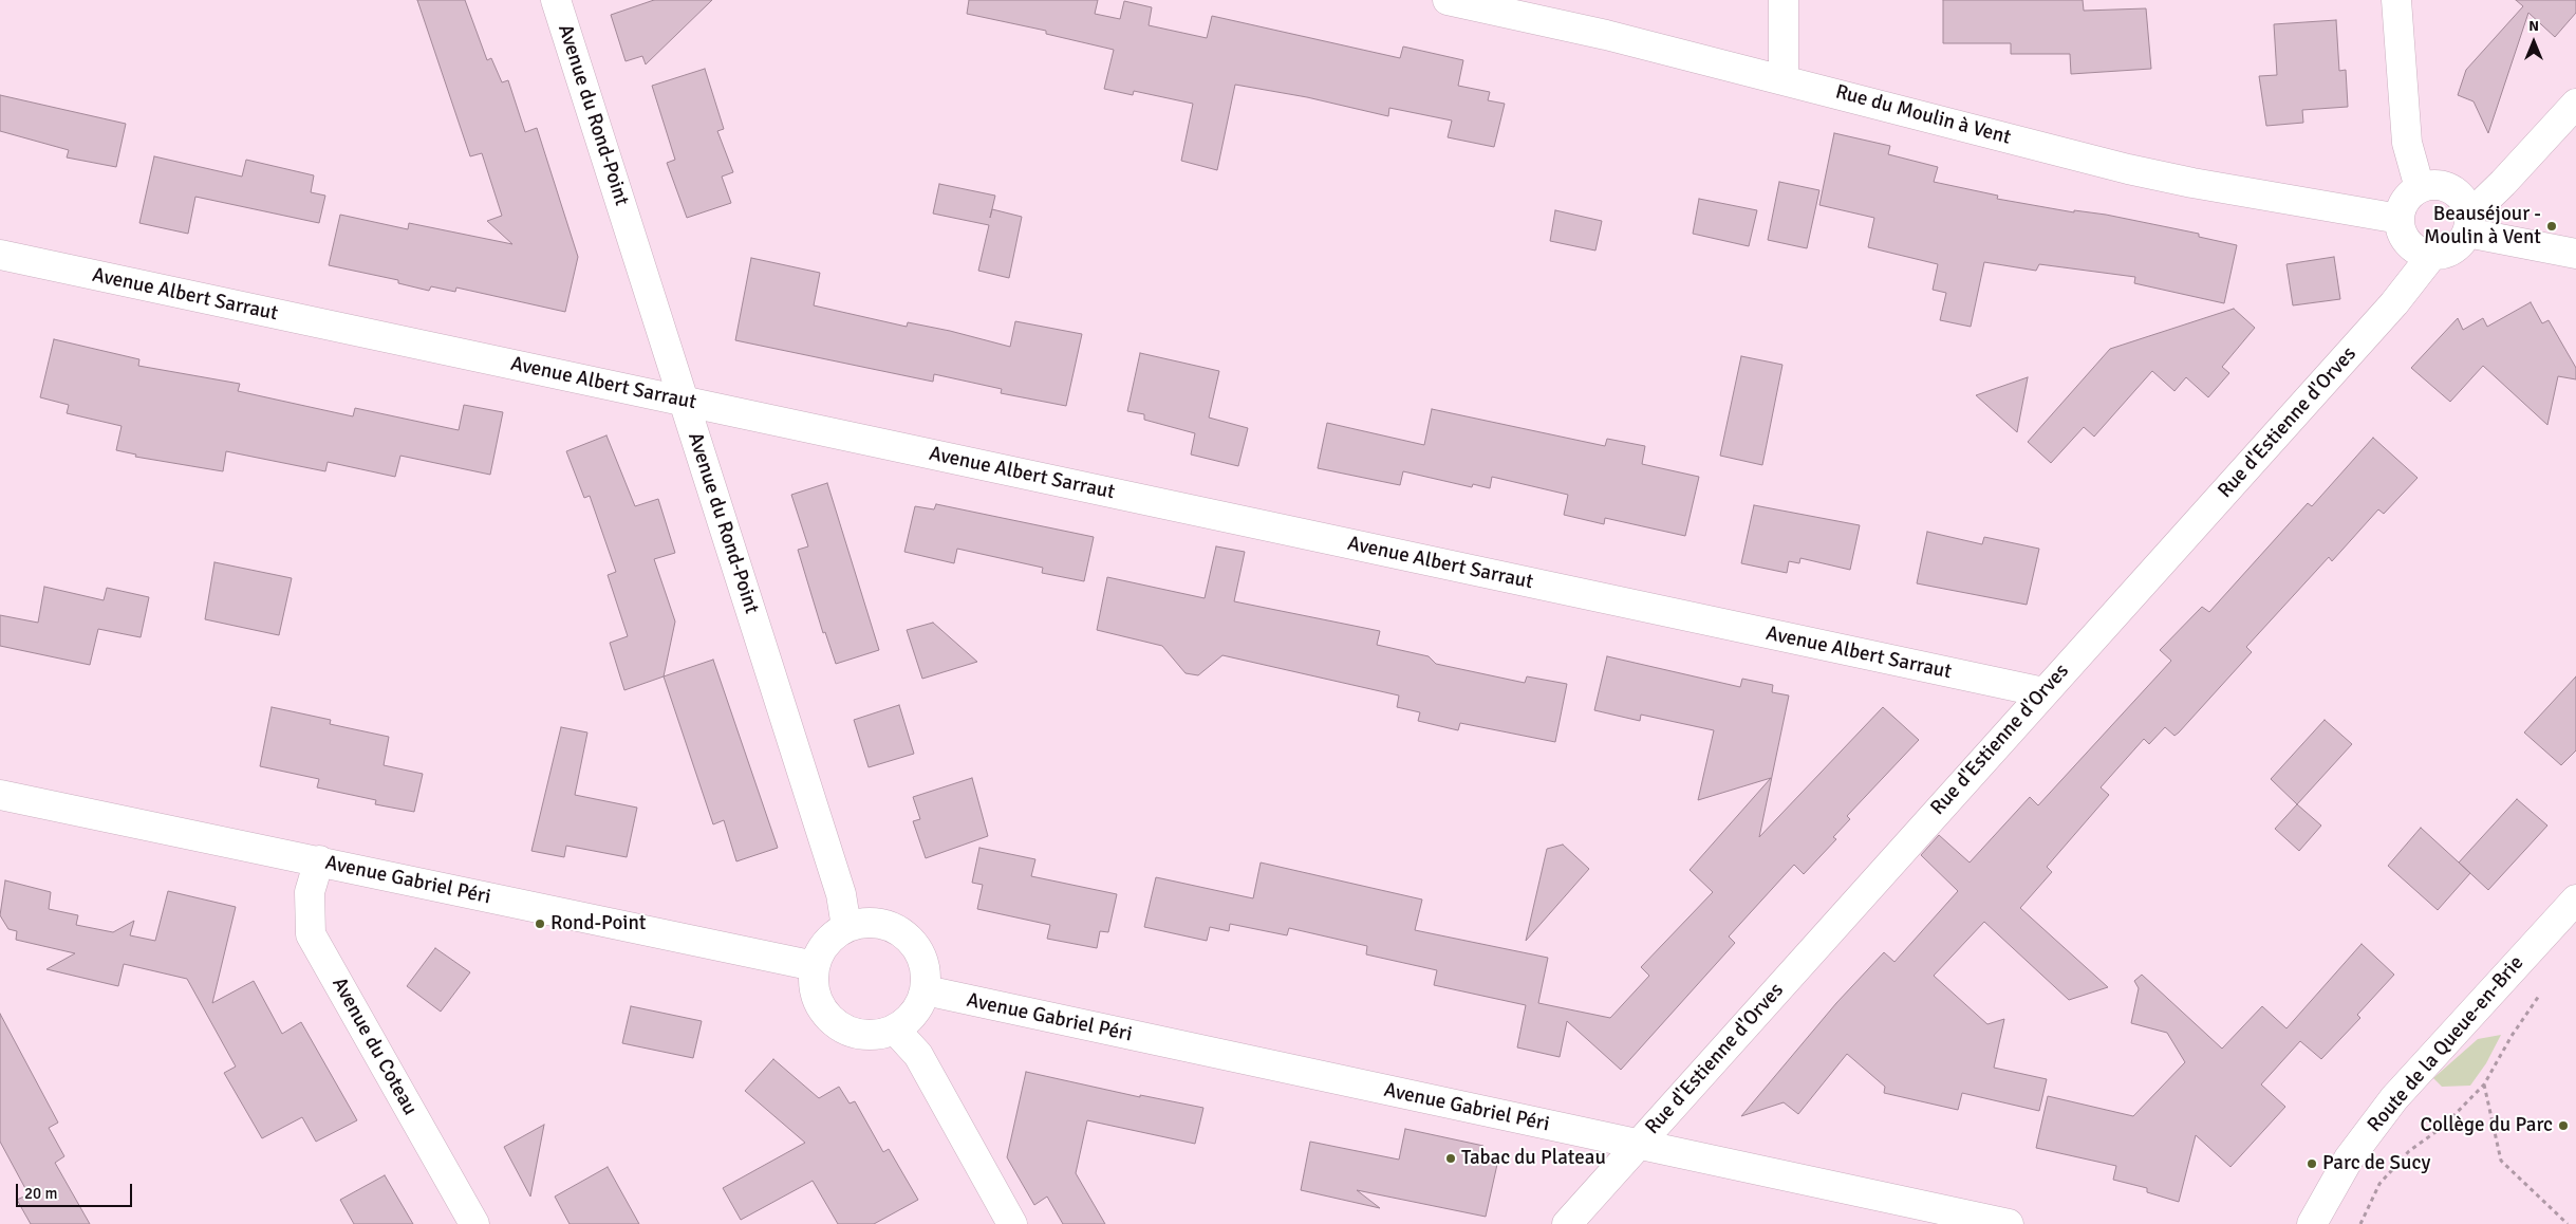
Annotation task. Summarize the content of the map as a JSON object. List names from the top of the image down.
{
  "streets": {
    "street": [
      "Avenue du Rond-Point",
      "Rue du Moulin à Vent",
      "Avenue Albert Sarraut",
      "Rue d'Estienne d'Orves",
      "Avenue Gabriel Péri",
      "Route de la Queue-en-Brie",
      "Avenue du Coteau"
    ]
  },
  "crossings": [
    ["Avenue du Rond-Point", "Avenue Albert Sarraut"],
    ["Avenue du Rond-Point", "Avenue Gabriel Péri"],
    ["Rue du Moulin à Vent", "Rue d'Estienne d'Orves"],
    ["Avenue Albert Sarraut", "Rue d'Estienne d'Orves"],
    ["Rue d'Estienne d'Orves", "Avenue Gabriel Péri"],
    ["Avenue Gabriel Péri", "Avenue du Coteau"]
  ],
  "places": [
    "Beauséjour - Moulin à Vent",
    "Rond-Point",
    "Collège du Parc",
    "Tabac du Plateau",
    "Parc de Sucy"
  ],
  "scale_bar": "20 m",
  "north": "top"
}
